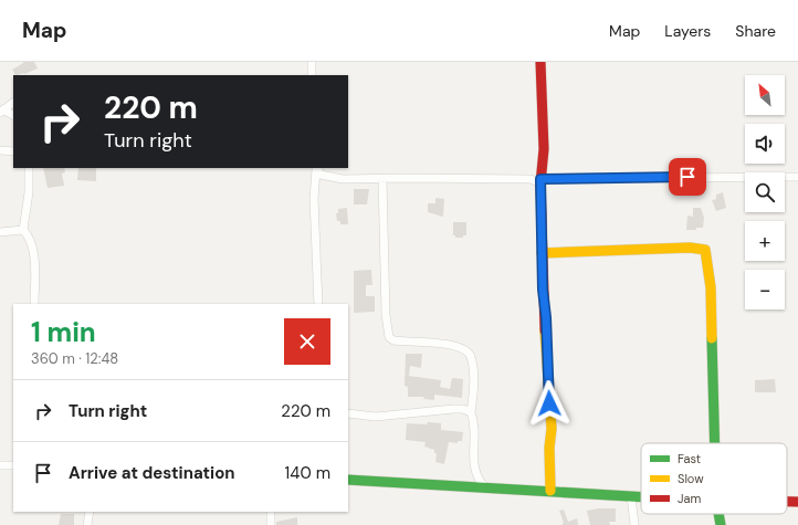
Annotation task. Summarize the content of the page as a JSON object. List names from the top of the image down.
{
  "legend": ["Fast", "Slow", "Jam"],
  "north": "top left",
  "page": {
    "header": "Map",
    "nav": ["Map", "Layers", "Share"],
    "map_buttons": ["+", "−"],
    "turn": ["220 m", "Turn right"],
    "heading": ["1 min", "360 m · 12:48"],
    "list": [
      {
        "name": "Turn right",
        "value": "220 m"
      },
      {
        "name": "Arrive at destination",
        "value": "140 m"
      }
    ]
  }
}
